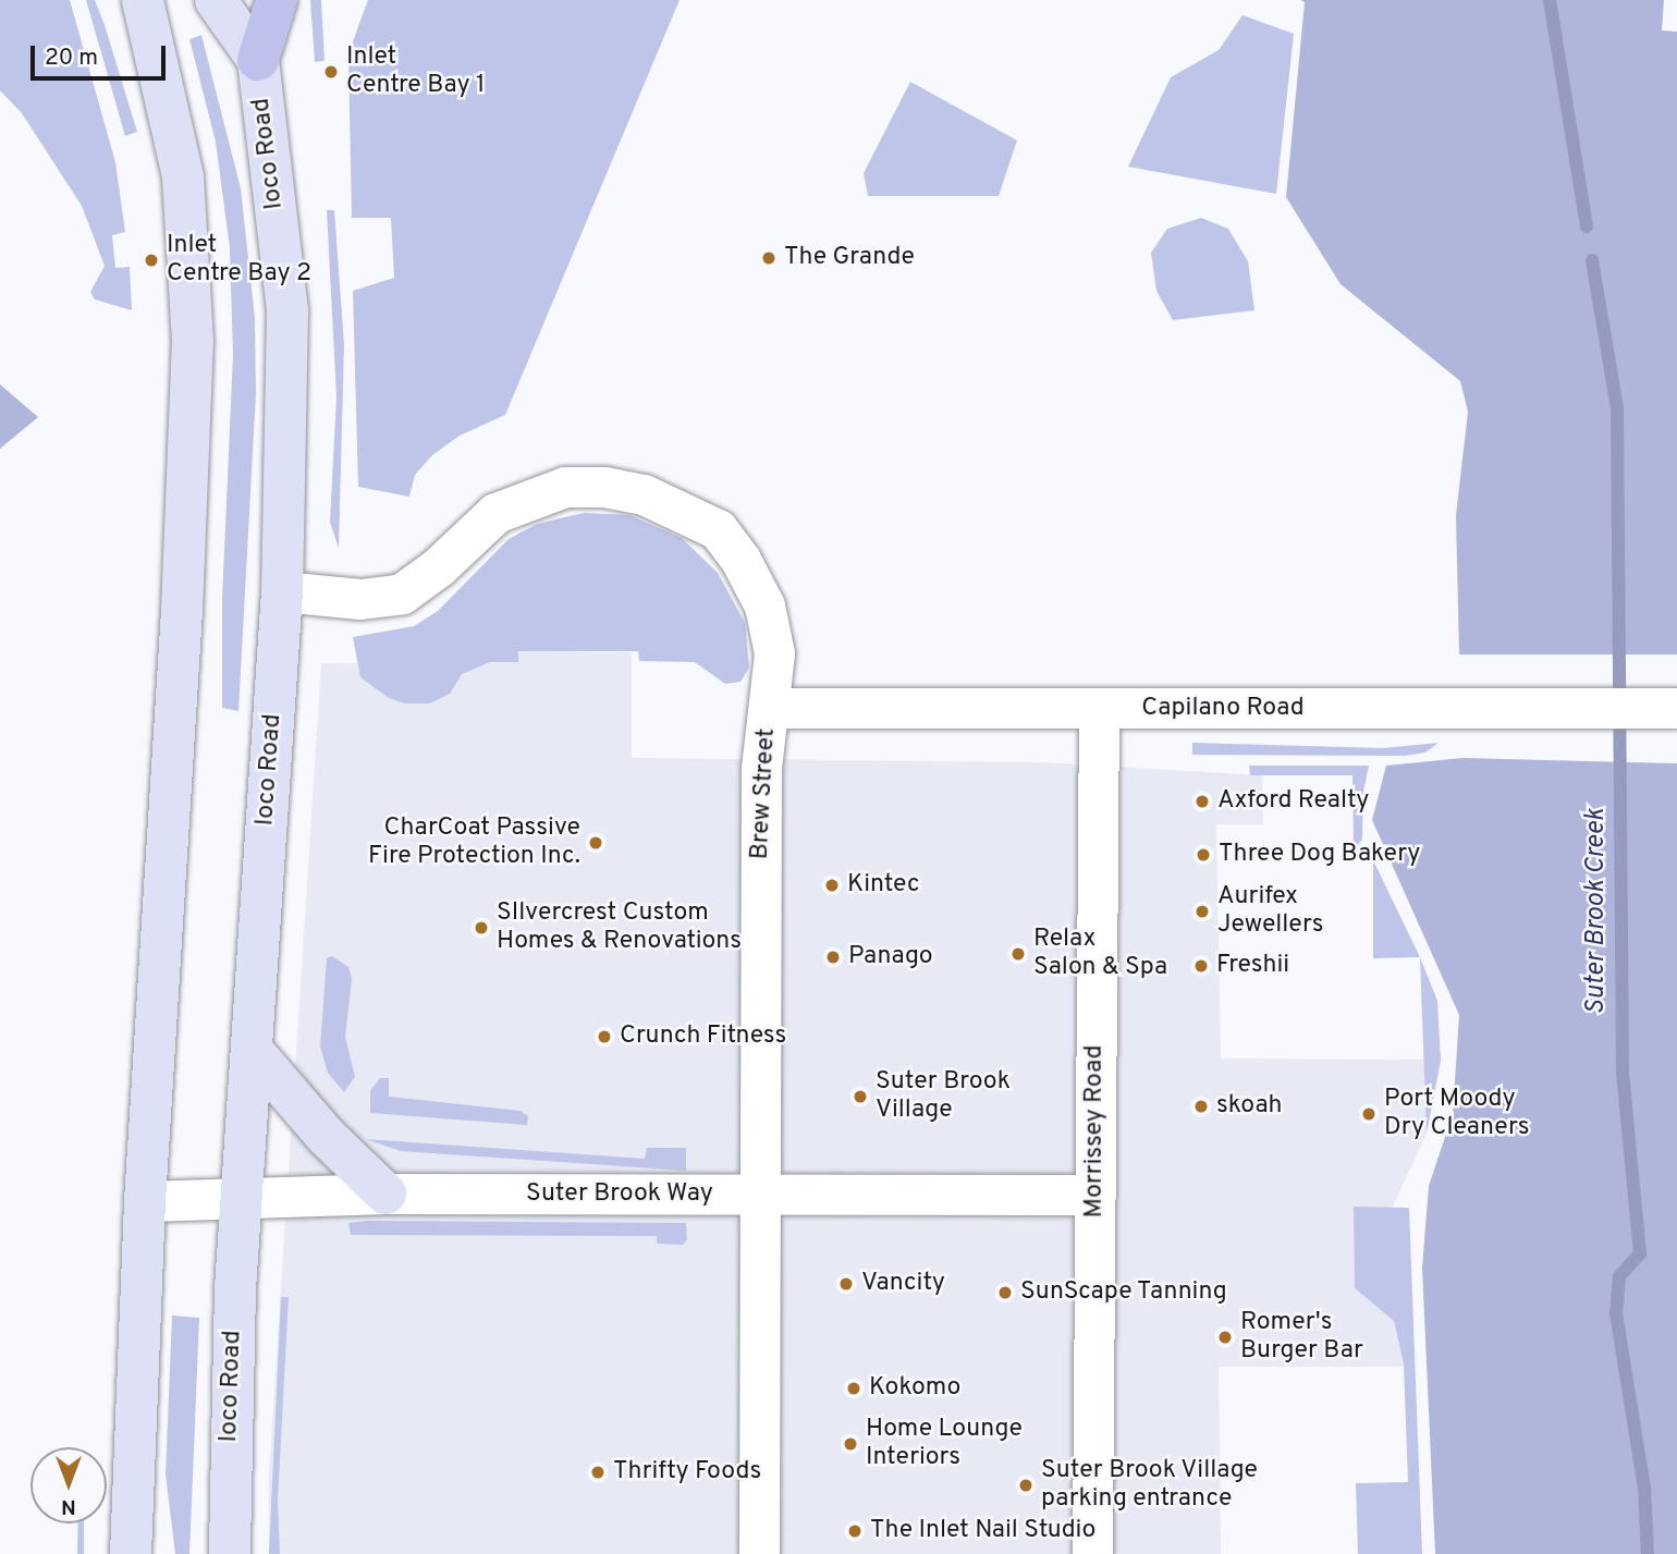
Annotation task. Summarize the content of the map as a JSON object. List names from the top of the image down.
{
  "streets": {
    "main road": ["Ioco Road"],
    "street": [
      "Capilano Road",
      "Brew Street",
      "Morrissey Road",
      "Suter Brook Way"
    ]
  },
  "crossings": [
    ["Ioco Road", "Brew Street"],
    ["Ioco Road", "Suter Brook Way"],
    ["Capilano Road", "Brew Street"],
    ["Capilano Road", "Morrissey Road"],
    ["Brew Street", "Suter Brook Way"],
    ["Morrissey Road", "Suter Brook Way"]
  ],
  "water": ["Suter Brook Creek"],
  "places": [
    "Inlet Centre Bay 1",
    "The Grande",
    "Inlet Centre Bay 2",
    "Axford Realty",
    "CharCoat Passive Fire Protection Inc.",
    "Three Dog Bakery",
    "Kintec",
    "Aurifex Jewellers",
    "SIlvercrest Custom Homes & Renovations",
    "Relax Salon & Spa",
    "Panago",
    "Freshii",
    "Crunch Fitness",
    "Suter Brook Village",
    "skoah",
    "Port Moody Dry Cleaners",
    "Vancity",
    "SunScape Tanning",
    "Romer's Burger Bar",
    "Kokomo",
    "Home Lounge Interiors",
    "Thrifty Foods",
    "Suter Brook Village parking entrance",
    "The Inlet Nail Studio"
  ],
  "scale_bar": "20 m",
  "north": "bottom"
}
